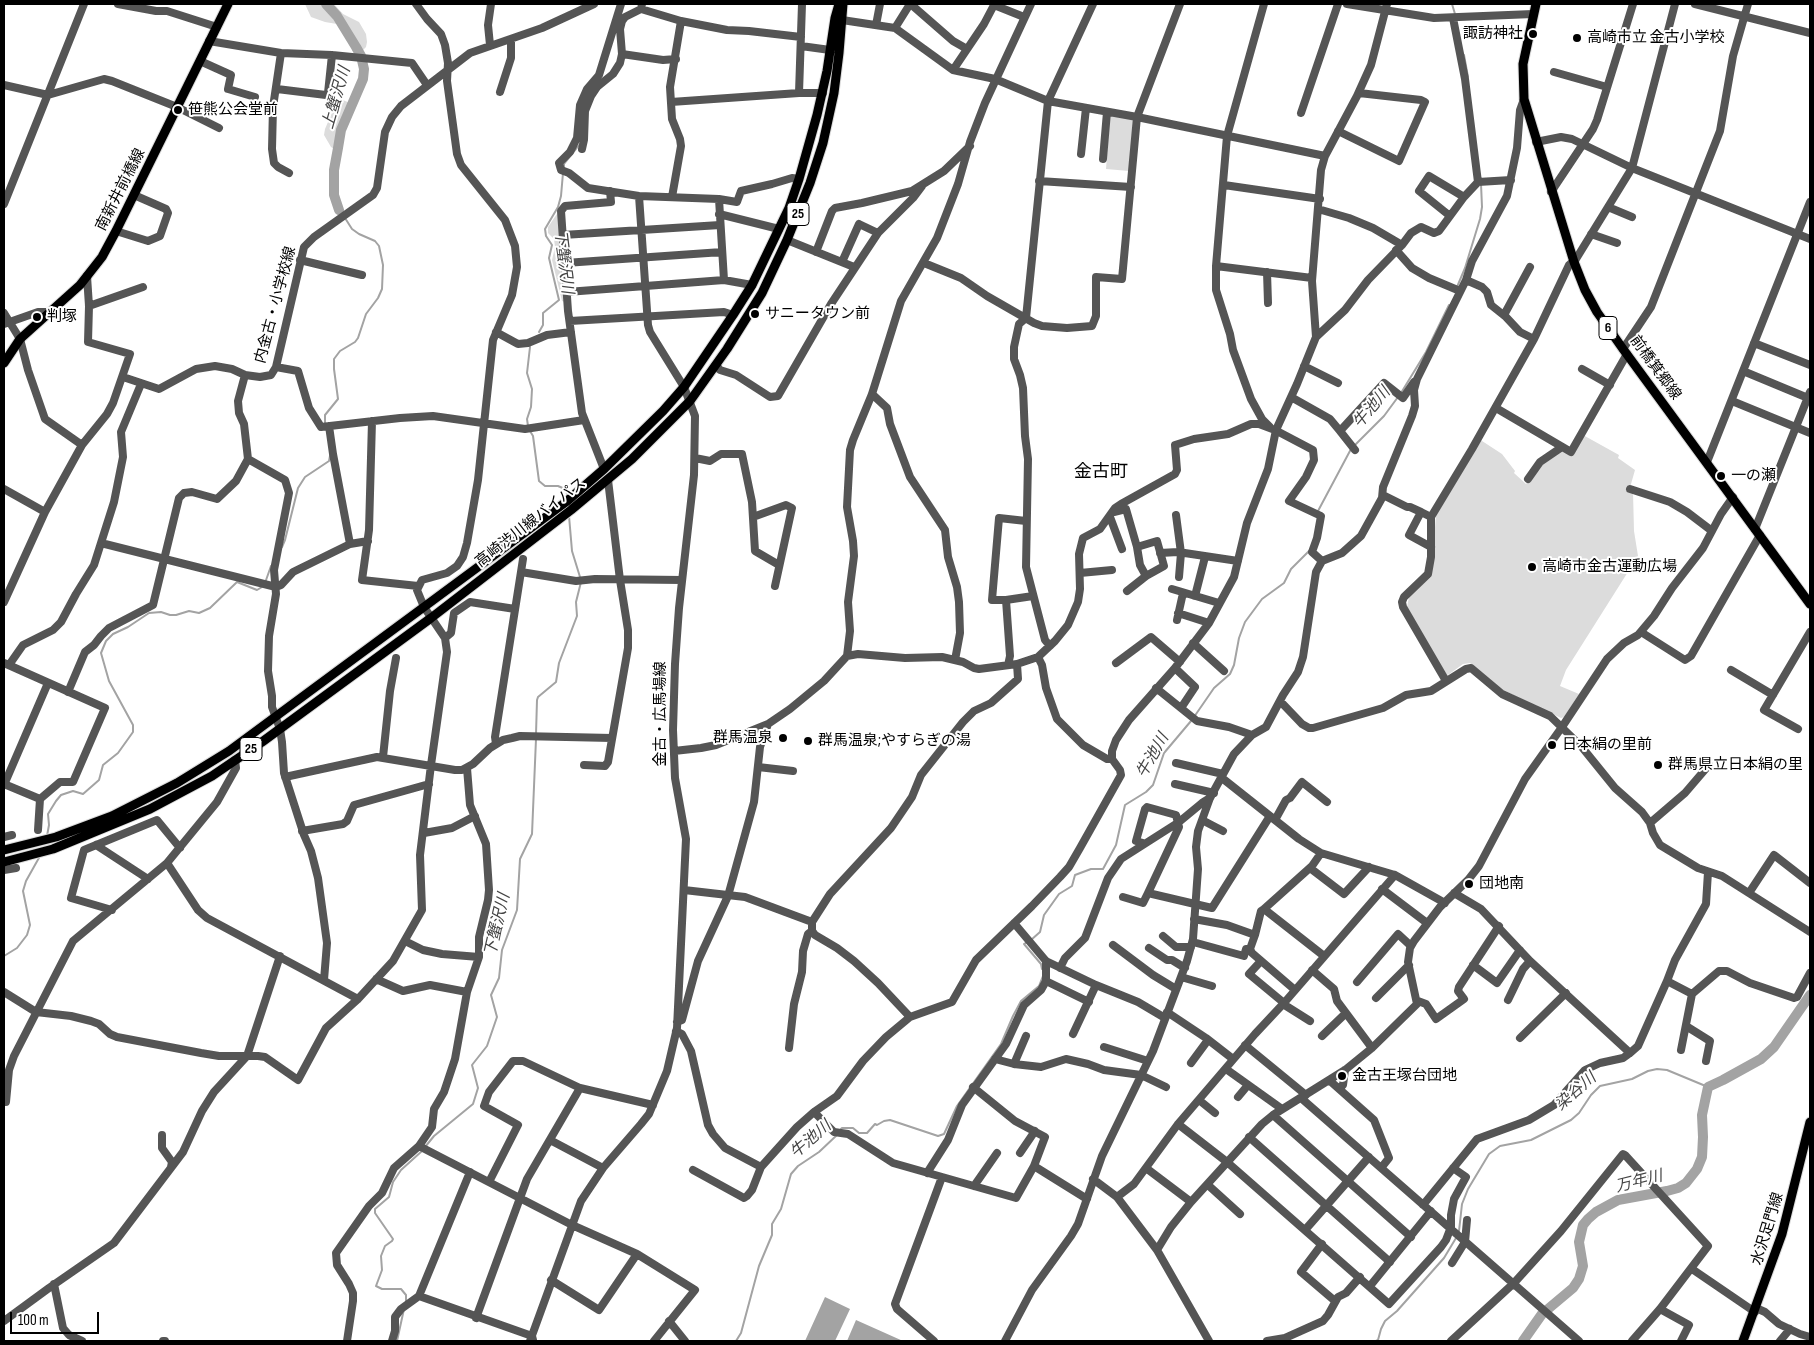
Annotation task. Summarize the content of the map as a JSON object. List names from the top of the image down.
{
  "streets": {
    "main road": [
      "南新井前橋線",
      "25",
      "6",
      "前橋箕郷線",
      "高崎渋川線バイパス",
      "水沢足門線"
    ],
    "street": ["内金古・小学校線", "金古・広馬場線"]
  },
  "crossings": [
    ["高崎渋川線バイパス", "金古・広馬場線"]
  ],
  "districts": ["金古町"],
  "water": [
    "上蟹沢川",
    "下蟹沢川",
    "牛池川",
    "染谷川",
    "万年川"
  ],
  "places": [
    "諏訪神社",
    "高崎市立 金古小学校",
    "笹熊公会堂前",
    "サニータウン前",
    "判塚",
    "一の瀬",
    "高崎市金古運動広場",
    "群馬温泉",
    "群馬温泉;やすらぎの湯",
    "日本絹の里前",
    "群馬県立日本絹の里",
    "団地南",
    "金古王塚台団地"
  ],
  "scale_bar": "100 m"
}
